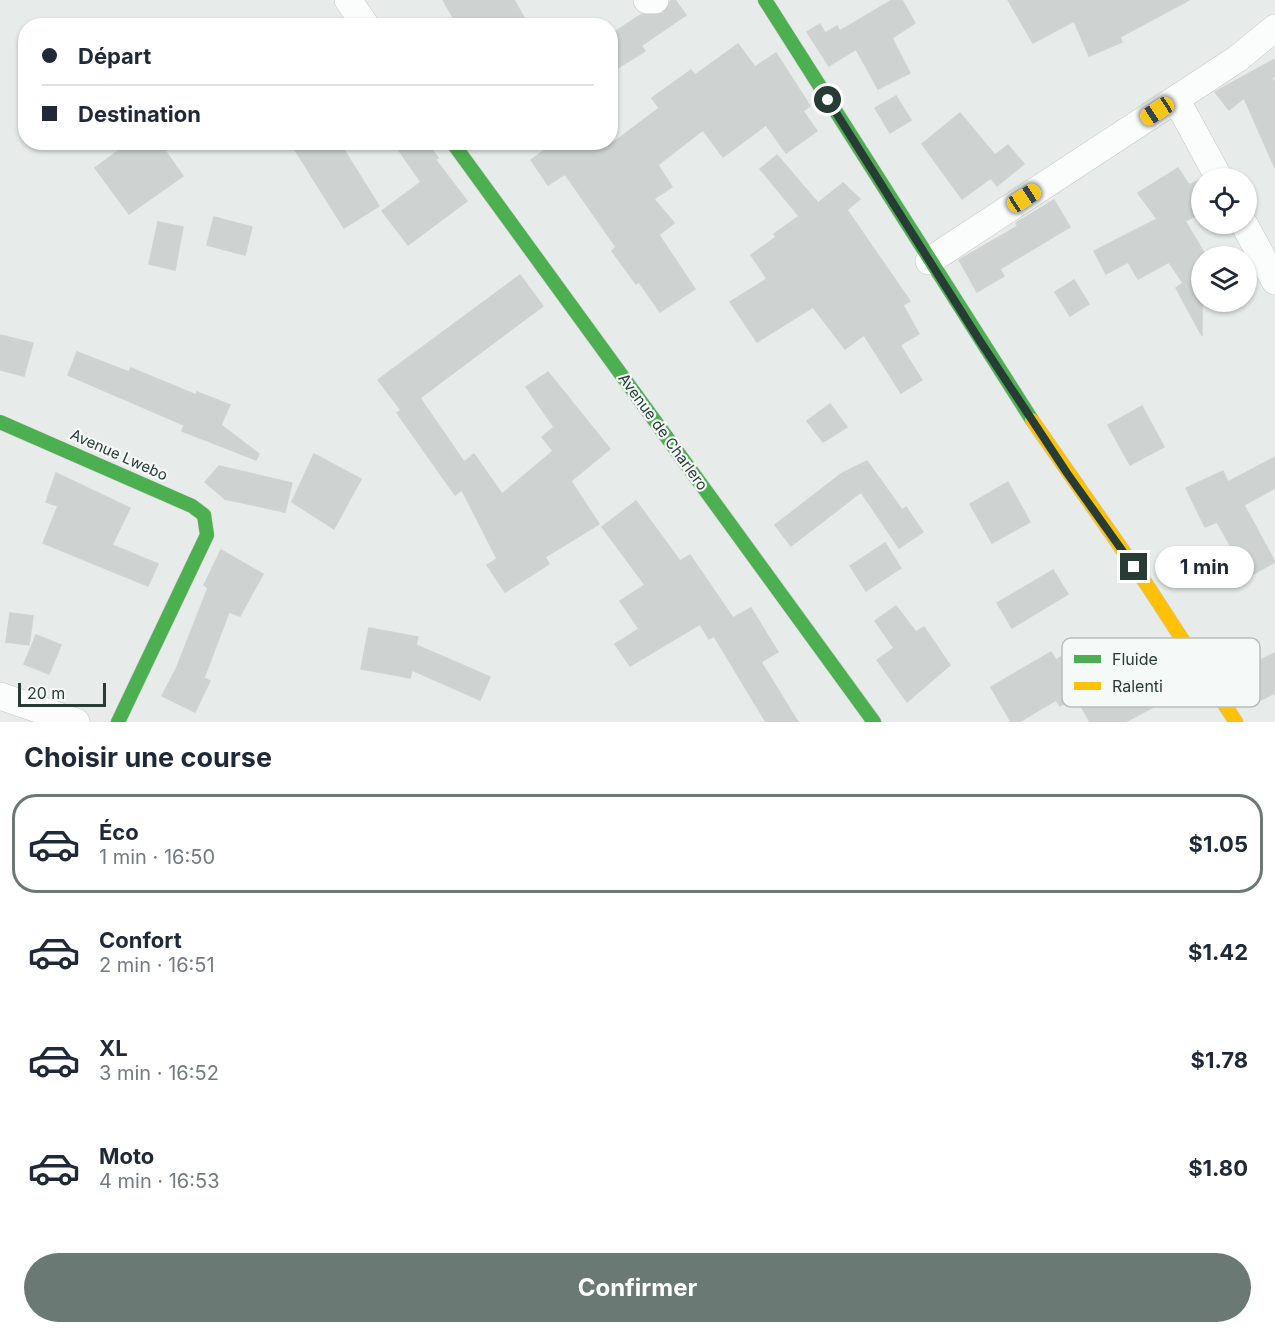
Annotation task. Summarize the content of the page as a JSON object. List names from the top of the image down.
{
  "streets": {
    "street": ["Avenue de Charlero", "Avenue Lwebo"]
  },
  "legend": ["Fluide", "Ralenti"],
  "scale_bar": "20 m",
  "page": {
    "banner": ["Départ", "Destination"],
    "bubble": "1 min",
    "scale": "20 m",
    "heading": "Choisir une course",
    "list": [
      {
        "name": "Éco",
        "note": "1 min · 16:50",
        "value": "$1.05"
      },
      {
        "name": "Confort",
        "note": "2 min · 16:51",
        "value": "$1.42"
      },
      {
        "name": "XL",
        "note": "3 min · 16:52",
        "value": "$1.78"
      },
      {
        "name": "Moto",
        "note": "4 min · 16:53",
        "value": "$1.80"
      }
    ],
    "buttons": "Confirmer"
  }
}
